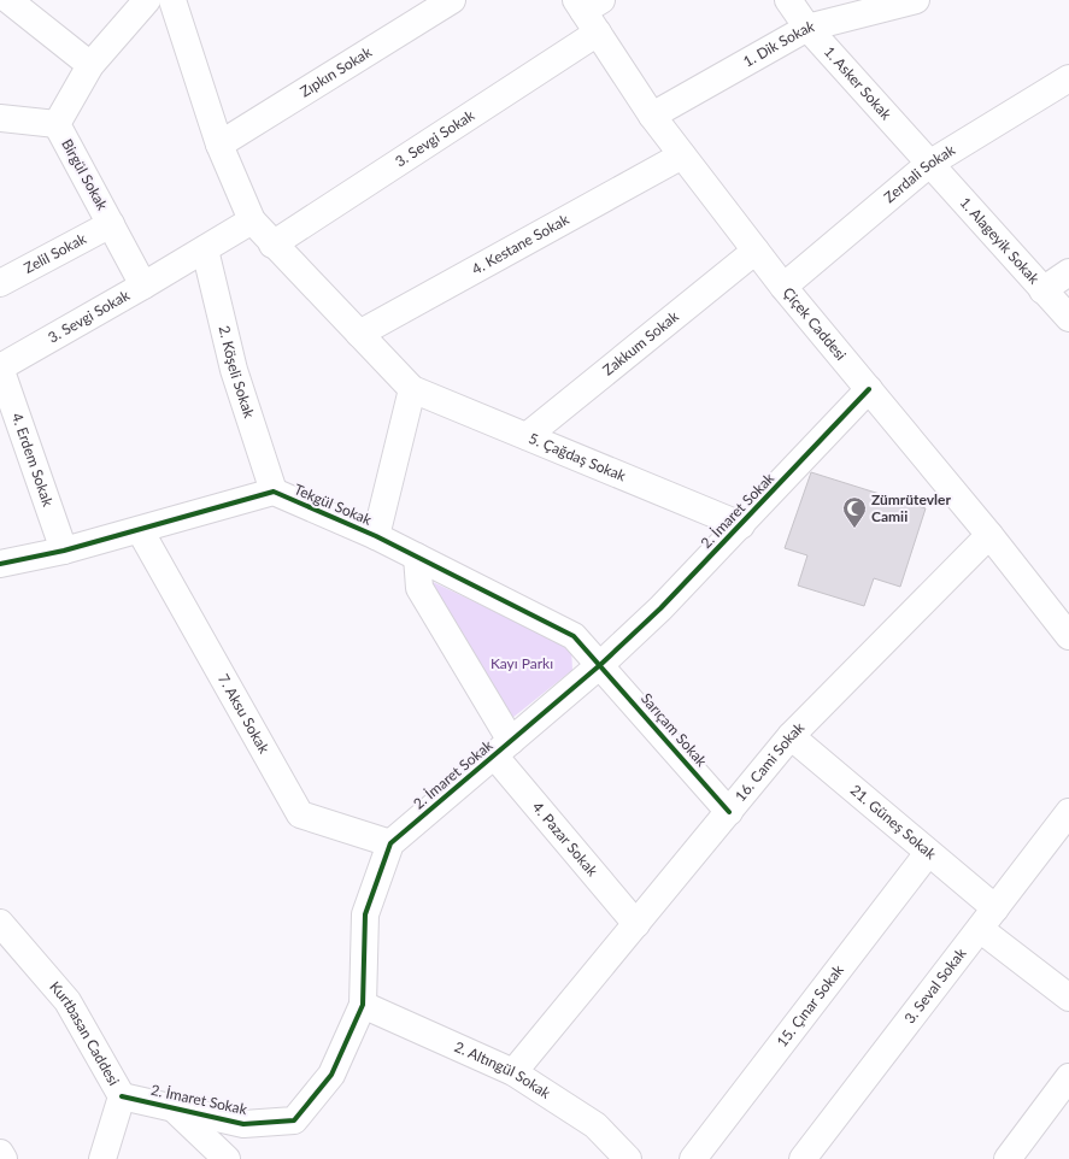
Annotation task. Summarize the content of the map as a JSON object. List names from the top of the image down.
{
  "streets": {
    "street": [
      "1. Dik Sokak",
      "Zıpkın Sokak",
      "1. Asker Sokak",
      "3. Sevgi Sokak",
      "Birgül Sokak",
      "Zerdali Sokak",
      "1. Alageyik Sokak",
      "4. Kestane Sokak",
      "Zelil Sokak",
      "Çiçek Caddesi",
      "Zakkum Sokak",
      "2. Köşeli Sokak",
      "5. Çağdaş Sokak",
      "4. Erdem Sokak",
      "Tekgül Sokak",
      "2. İmaret Sokak",
      "7. Aksu Sokak",
      "Sarıçam Sokak",
      "16. Cami Sokak",
      "21. Güneş Sokak",
      "4. Pazar Sokak",
      "3. Seval Sokak",
      "15. Çınar Sokak",
      "Kurtbasan Caddesi",
      "2. Altıngül Sokak"
    ]
  },
  "crossings": [
    ["1. Dik Sokak", "1. Asker Sokak"],
    ["1. Dik Sokak", "Çiçek Caddesi"],
    ["1. Asker Sokak", "Zerdali Sokak"],
    ["1. Asker Sokak", "1. Alageyik Sokak"],
    ["3. Sevgi Sokak", "Birgül Sokak"],
    ["3. Sevgi Sokak", "Çiçek Caddesi"],
    ["3. Sevgi Sokak", "2. Köşeli Sokak"],
    ["3. Sevgi Sokak", "5. Çağdaş Sokak"],
    ["3. Sevgi Sokak", "4. Erdem Sokak"],
    ["Birgül Sokak", "Zelil Sokak"],
    ["Zerdali Sokak", "1. Alageyik Sokak"],
    ["Zerdali Sokak", "Çiçek Caddesi"],
    ["4. Kestane Sokak", "Çiçek Caddesi"],
    ["4. Kestane Sokak", "5. Çağdaş Sokak"],
    ["Çiçek Caddesi", "Zakkum Sokak"],
    ["Çiçek Caddesi", "2. İmaret Sokak"],
    ["Çiçek Caddesi", "16. Cami Sokak"],
    ["Zakkum Sokak", "5. Çağdaş Sokak"],
    ["2. Köşeli Sokak", "Tekgül Sokak"],
    ["5. Çağdaş Sokak", "2. İmaret Sokak"],
    ["4. Erdem Sokak", "Tekgül Sokak"],
    ["Tekgül Sokak", "2. İmaret Sokak"],
    ["Tekgül Sokak", "7. Aksu Sokak"],
    ["Tekgül Sokak", "Sarıçam Sokak"],
    ["2. İmaret Sokak", "7. Aksu Sokak"],
    ["2. İmaret Sokak", "Sarıçam Sokak"],
    ["2. İmaret Sokak", "4. Pazar Sokak"],
    ["2. İmaret Sokak", "Kurtbasan Caddesi"],
    ["2. İmaret Sokak", "2. Altıngül Sokak"],
    ["Sarıçam Sokak", "16. Cami Sokak"],
    ["16. Cami Sokak", "21. Güneş Sokak"],
    ["16. Cami Sokak", "4. Pazar Sokak"],
    ["16. Cami Sokak", "2. Altıngül Sokak"],
    ["21. Güneş Sokak", "3. Seval Sokak"],
    ["21. Güneş Sokak", "15. Çınar Sokak"]
  ],
  "parks": ["Kayı Parkı"],
  "places": {
    "mosque": ["Zümrütevler Camii"]
  }
}
